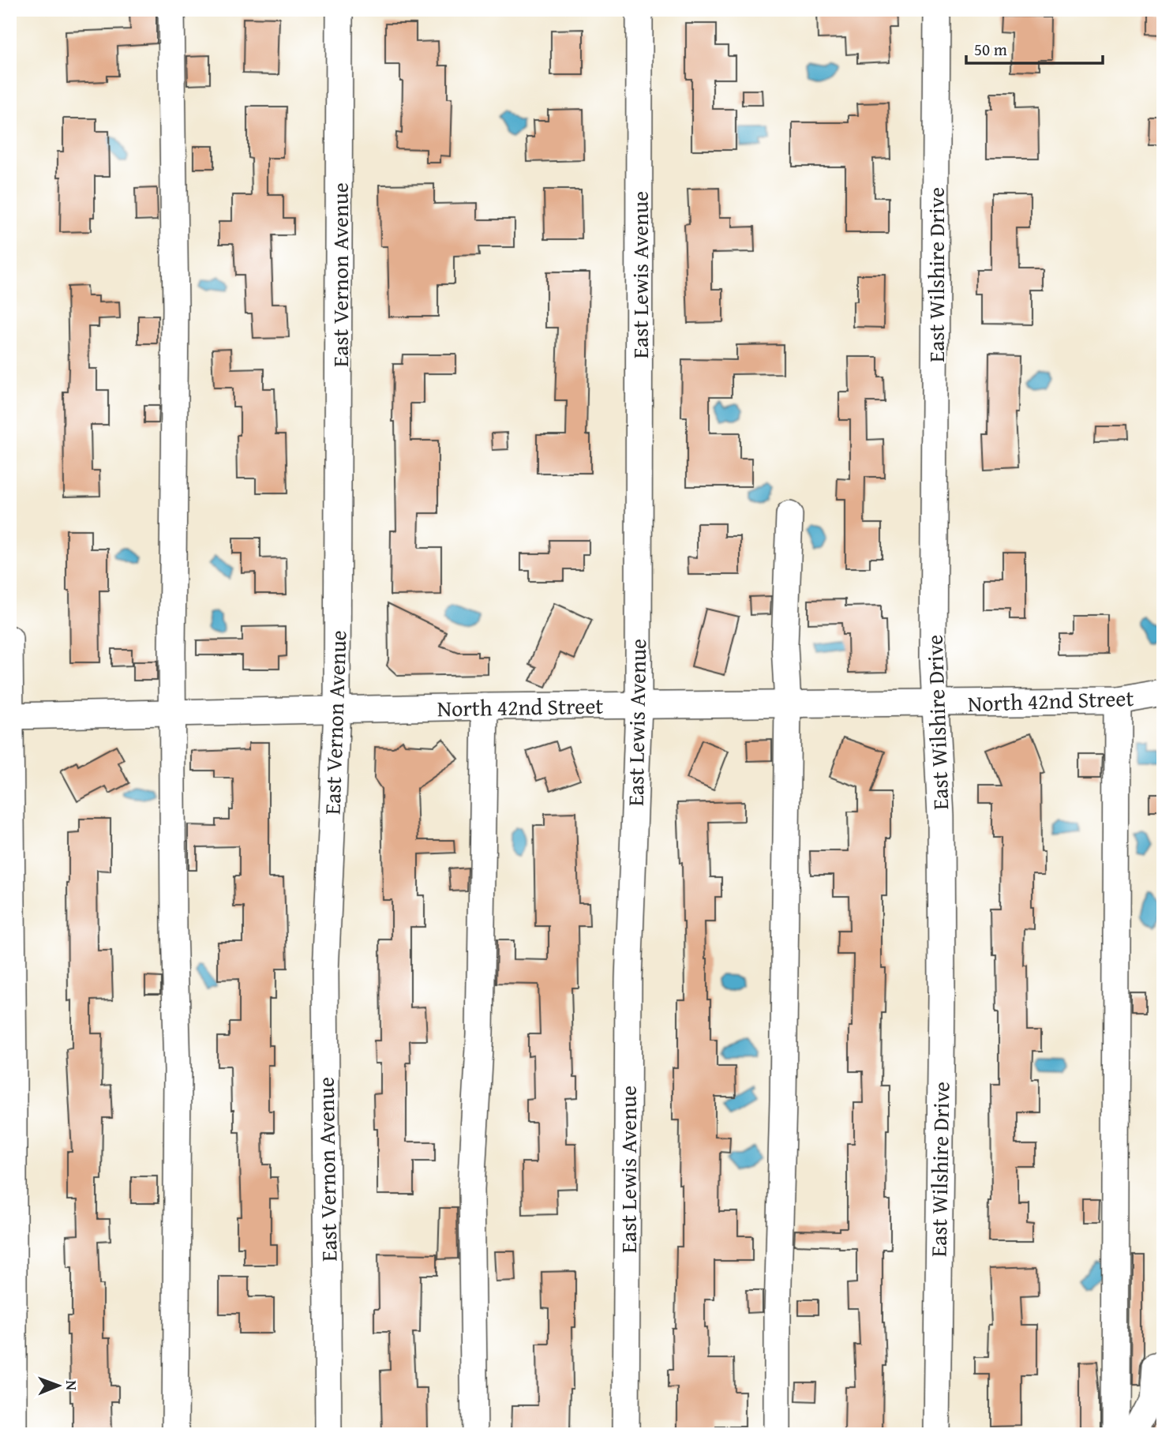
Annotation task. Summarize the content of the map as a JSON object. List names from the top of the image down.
{
  "streets": {
    "street": [
      "East Vernon Avenue",
      "East Lewis Avenue",
      "East Wilshire Drive",
      "North 42nd Street"
    ]
  },
  "crossings": [
    ["East Vernon Avenue", "North 42nd Street"],
    ["East Lewis Avenue", "North 42nd Street"],
    ["East Wilshire Drive", "North 42nd Street"]
  ],
  "scale_bar": "50 m",
  "north": "right"
}
